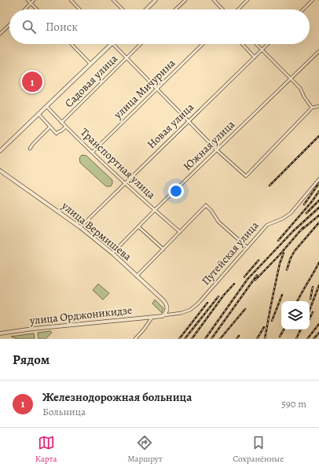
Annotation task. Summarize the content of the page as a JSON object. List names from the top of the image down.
{
  "streets": {
    "street": [
      "Садовая улица",
      "улица Мичурина",
      "Новая улица",
      "Южная улица",
      "Транспортная улица",
      "улица Вермишева",
      "Путейская улица",
      "улица Орджоникидзе"
    ]
  },
  "crossings": [
    ["Садовая улица", "Транспортная улица"],
    ["улица Мичурина", "Транспортная улица"],
    ["Новая улица", "Транспортная улица"],
    ["Новая улица", "улица Вермишева"],
    ["Южная улица", "Транспортная улица"],
    ["Южная улица", "улица Вермишева"],
    ["улица Вермишева", "Путейская улица"],
    ["улица Вермишева", "улица Орджоникидзе"],
    ["Путейская улица", "улица Орджоникидзе"]
  ],
  "page": {
    "search": "Поиск",
    "pins": "1",
    "heading": "Рядом",
    "list": [
      {
        "mark": "1",
        "name": "Железнодорожная больница",
        "note": "Больница",
        "value": "590 m"
      }
    ],
    "nav": ["Карта", "Маршрут", "Сохранённые"]
  }
}
